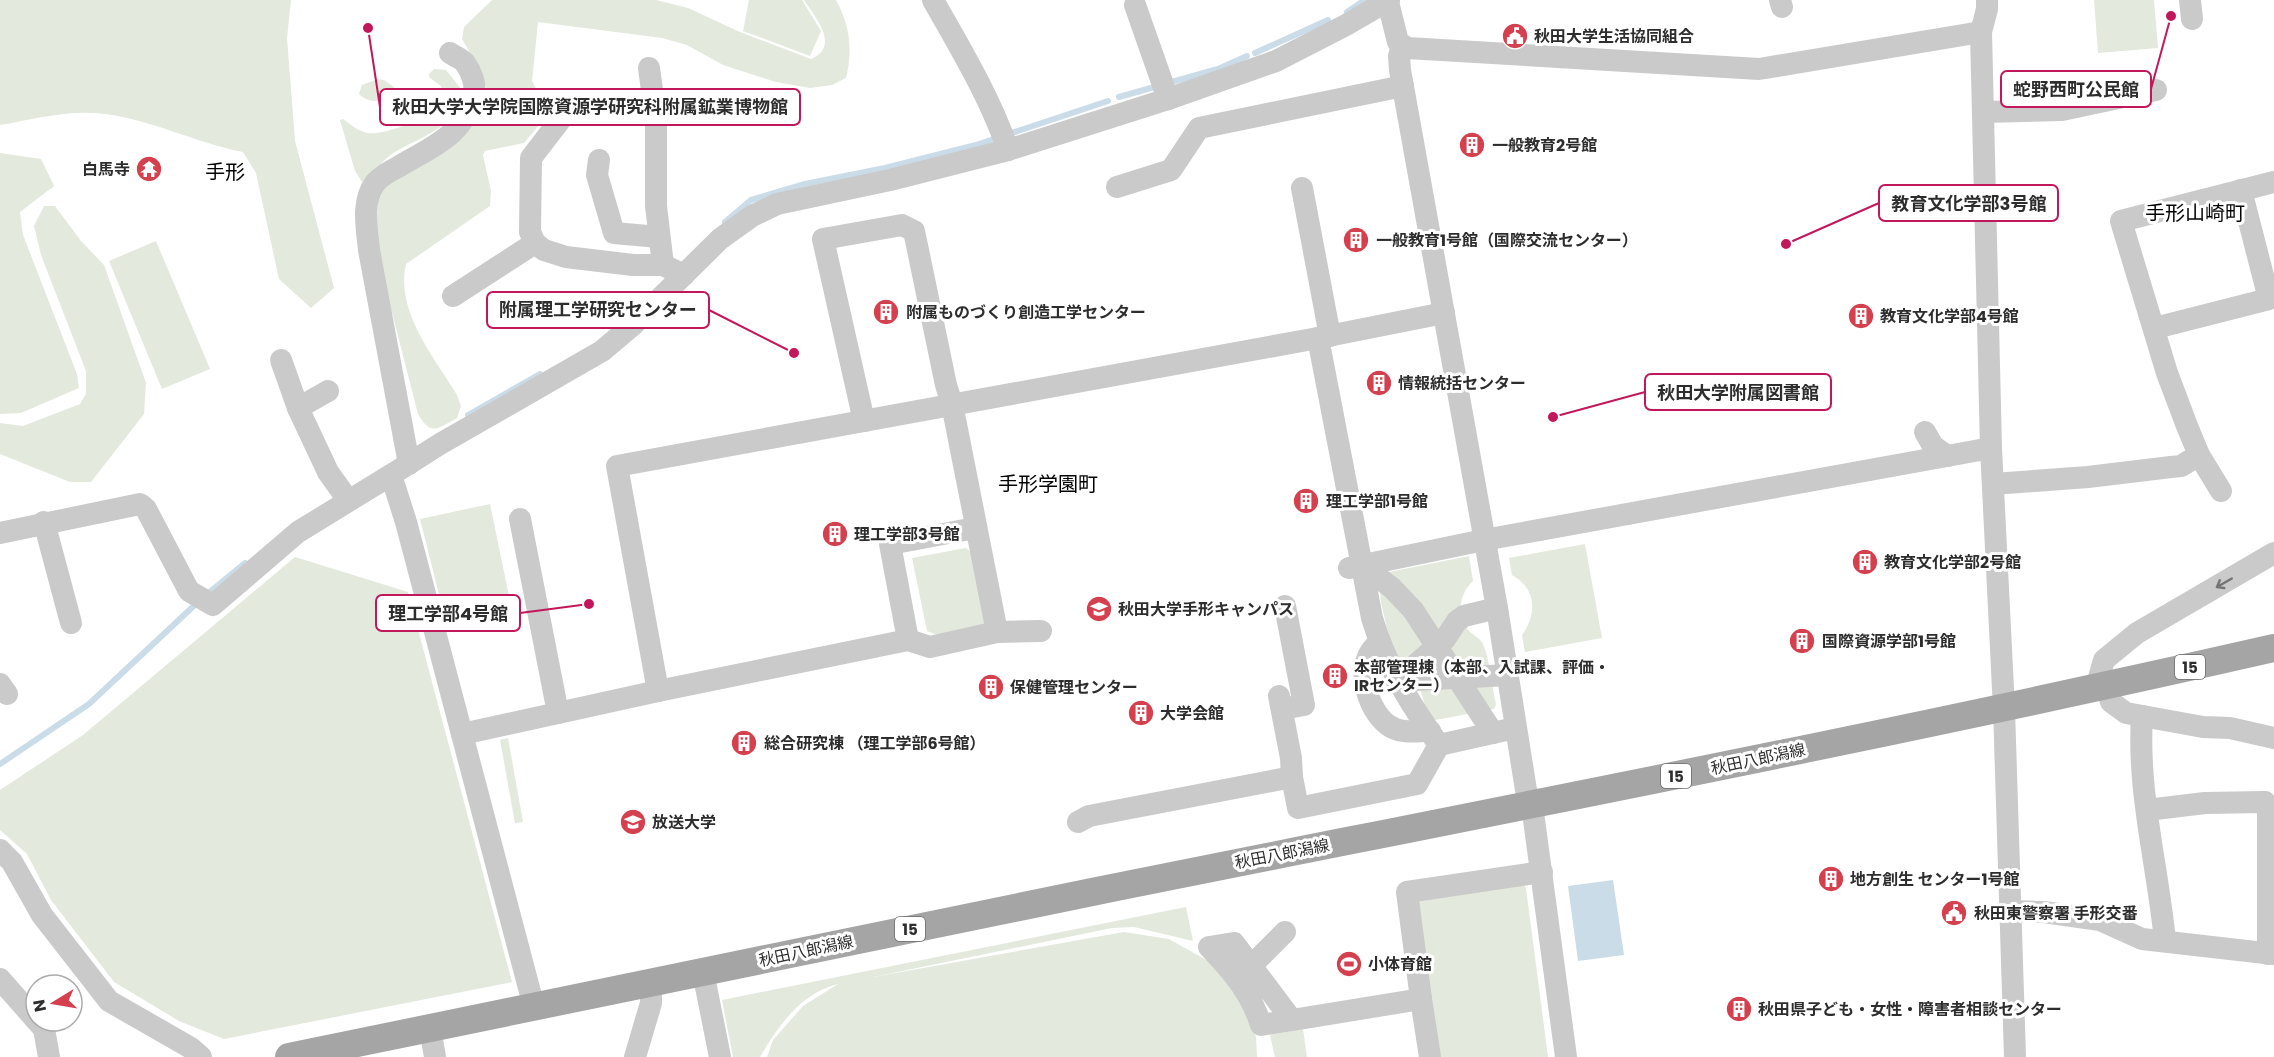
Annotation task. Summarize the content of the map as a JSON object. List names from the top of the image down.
{
  "streets": {
    "main road": ["15", "秋田八郎潟線"]
  },
  "districts": ["手形", "手形山崎町", "手形学園町"],
  "places": {
    "other": [
      "蛇野西町公民館",
      "秋田大学大学院国際資源学研究科附属鉱業博物館",
      "教育文化学部3号館",
      "附属理工学研究センター",
      "秋田大学附属図書館",
      "理工学部4号館"
    ],
    "public building": ["秋田大学生活協同組合", "秋田東警察署 手形交番"],
    "building": [
      "一般教育2号館",
      "一般教育1号館（国際交流センター）",
      "附属ものづくり創造工学センター",
      "教育文化学部4号館",
      "情報統括センター",
      "理工学部1号館",
      "理工学部3号館",
      "教育文化学部2号館",
      "国際資源学部1号館",
      "本部管理棟（本部、入試課、評価・ IRセンター）",
      "保健管理センター",
      "大学会館",
      "総合研究棟 （理工学部6号館）",
      "地方創生 センター1号館",
      "秋田県子ども・女性・障害者相談センター"
    ],
    "temple": ["白馬寺"],
    "school or university": ["秋田大学手形キャンパス", "放送大学"],
    "sports": ["小体育館"]
  },
  "north": "left"
}
